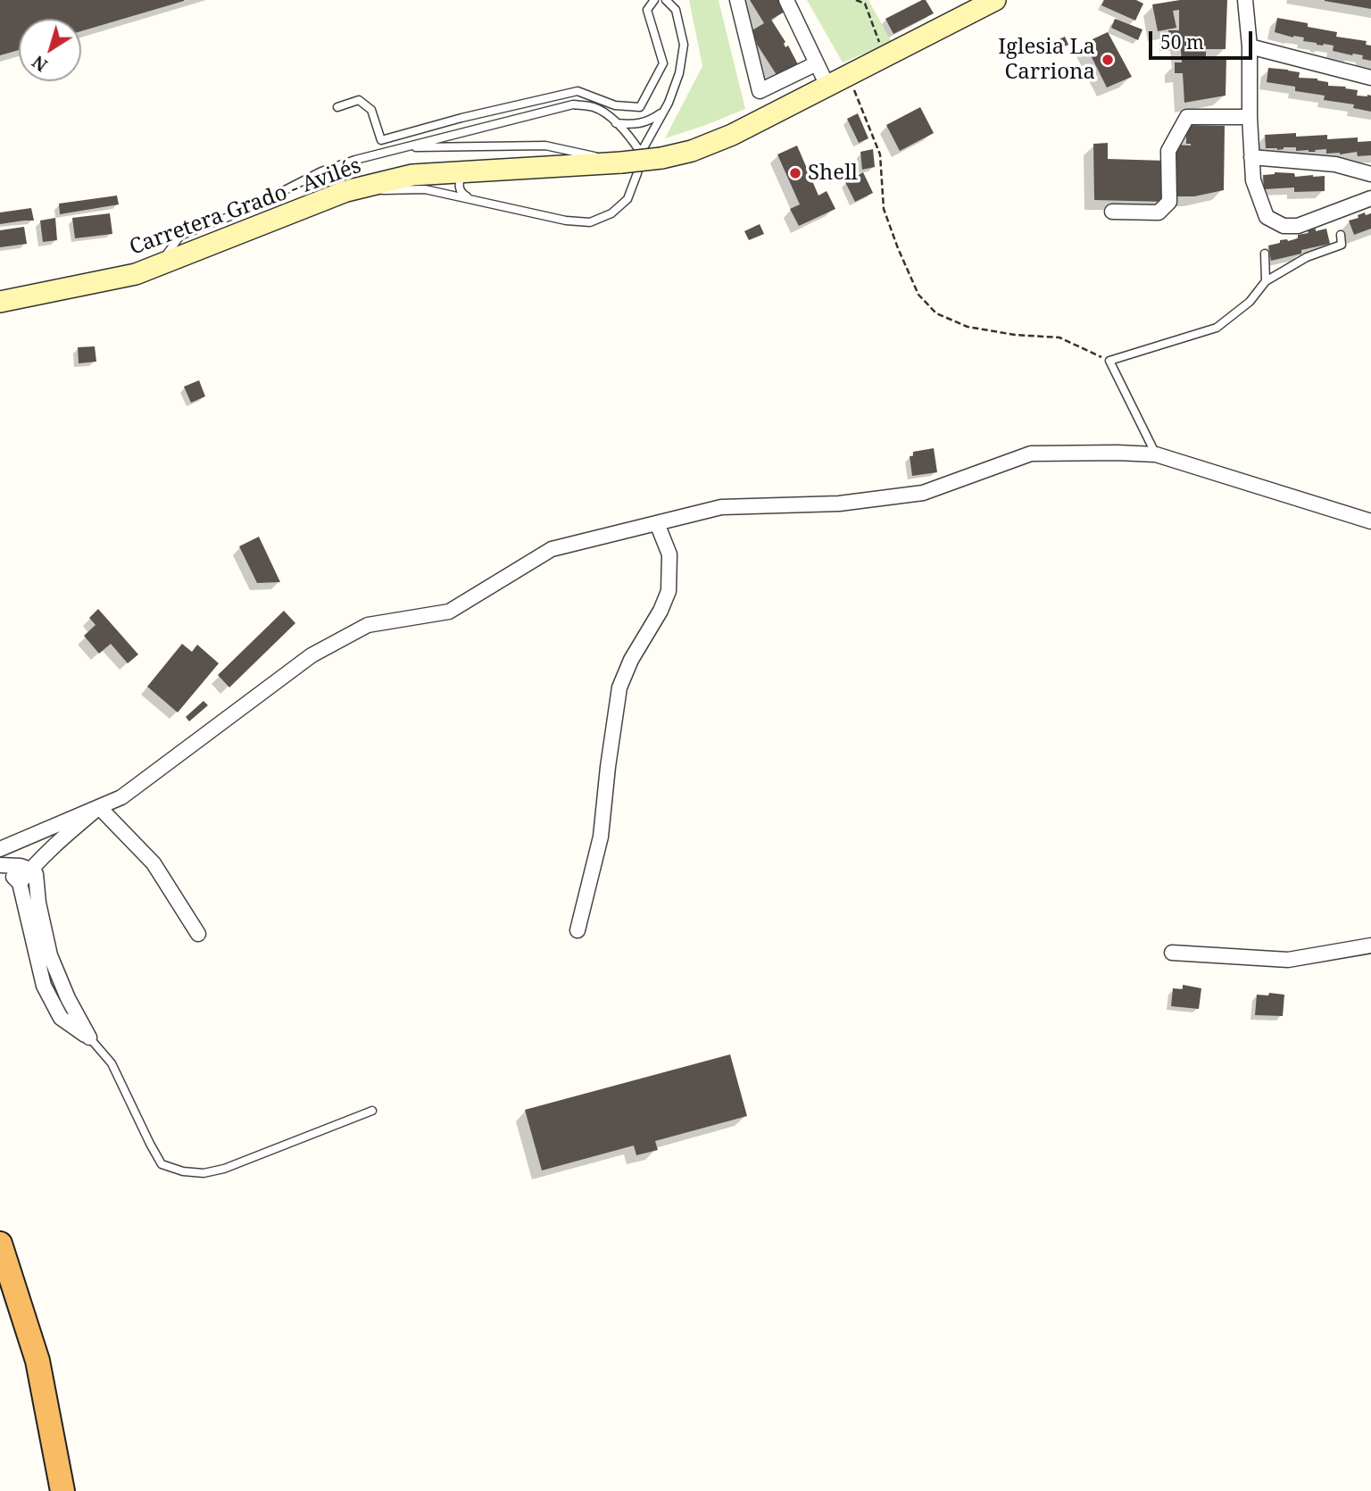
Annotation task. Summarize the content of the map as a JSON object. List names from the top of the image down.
{
  "streets": {
    "main road": ["Carretera Grado - Avilés"]
  },
  "places": ["Iglesia La Carriona", "Shell"],
  "scale_bar": "50 m",
  "north": "bottom left"
}
